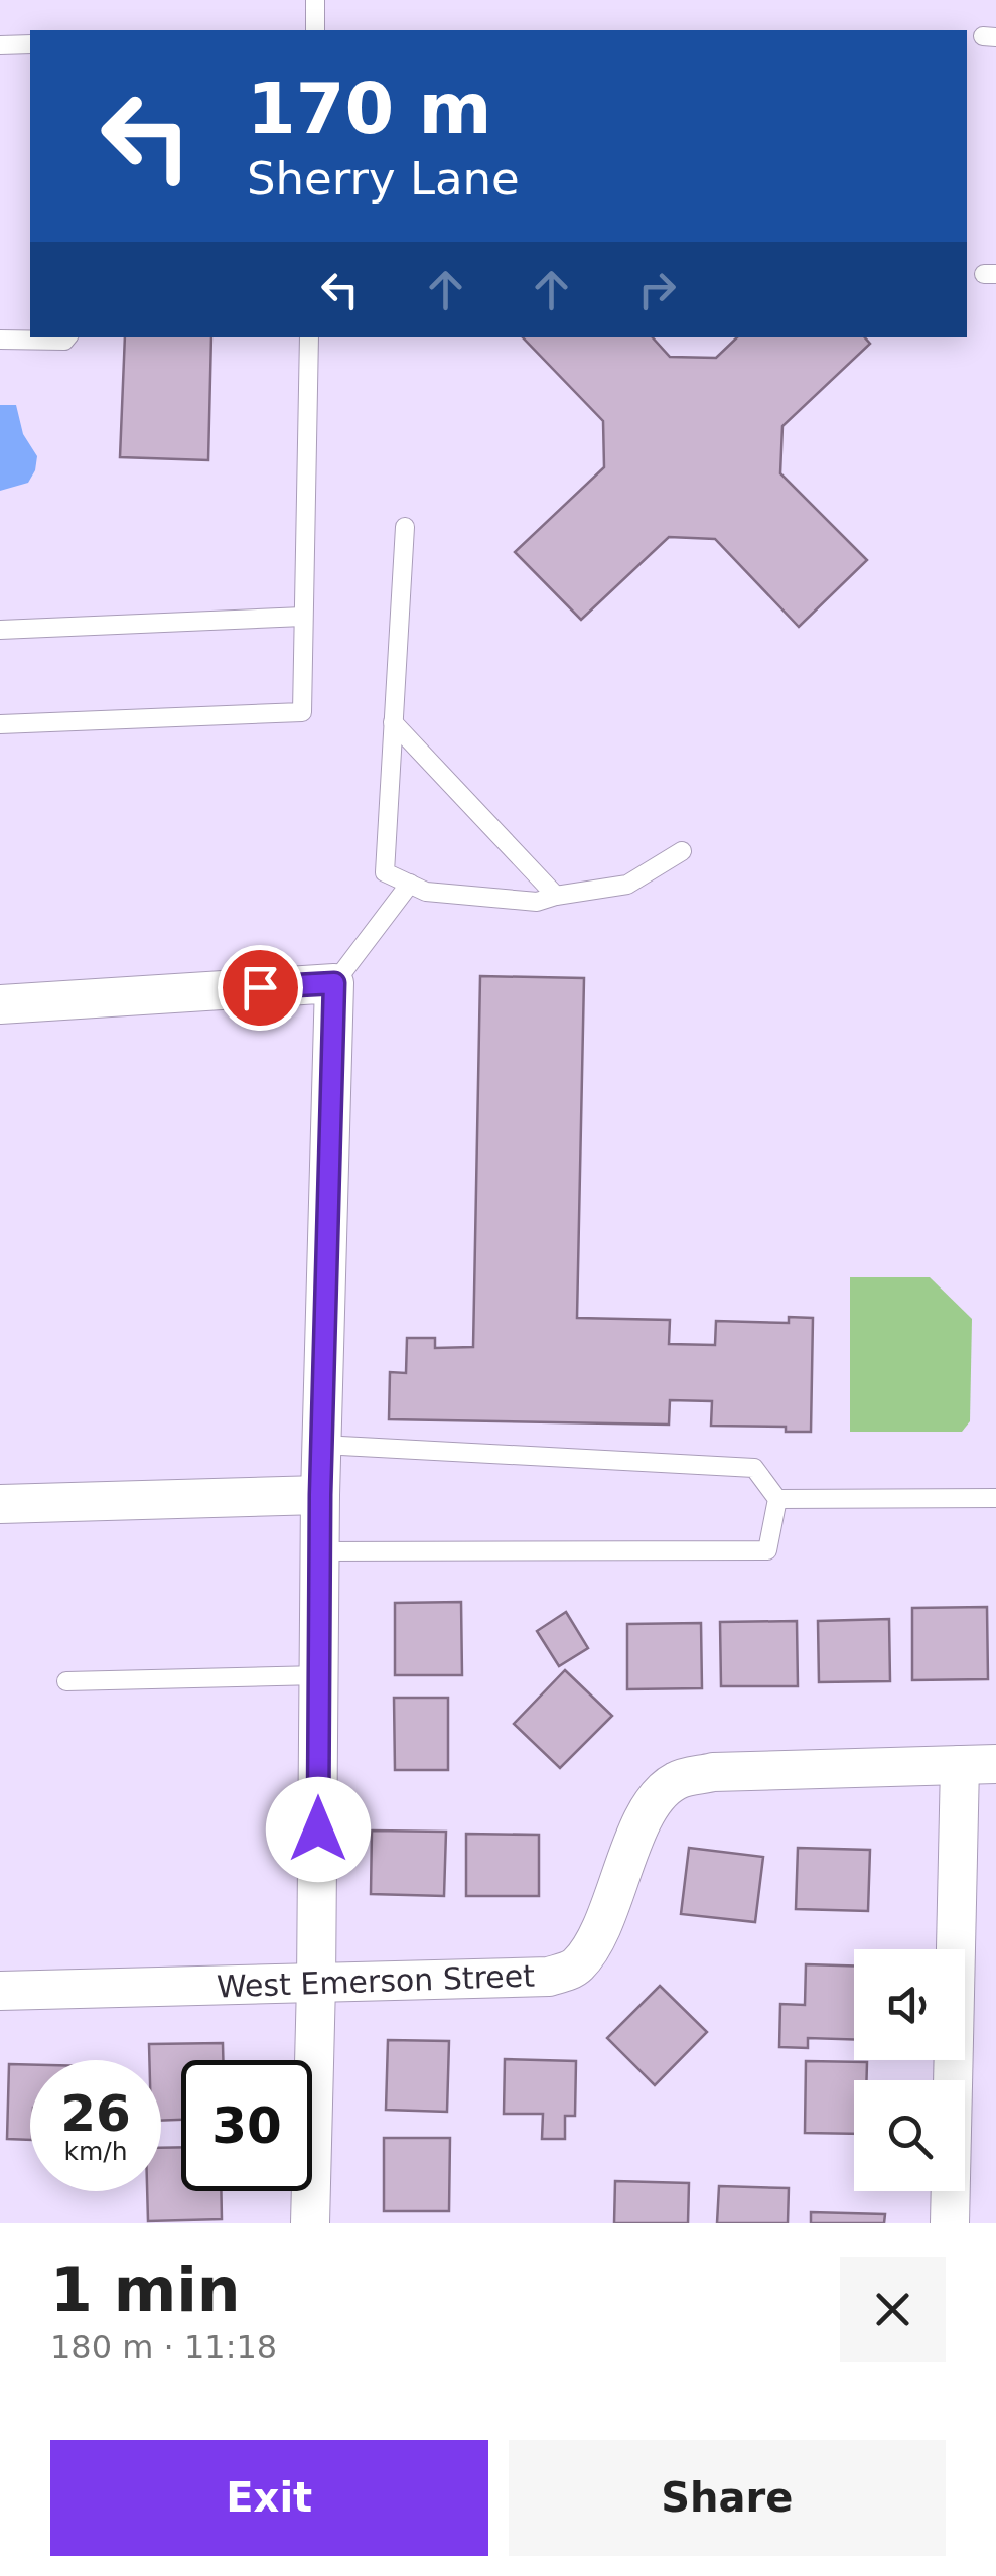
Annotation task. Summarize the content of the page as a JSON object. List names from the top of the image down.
{
  "streets": {
    "street": ["West Emerson Street"]
  },
  "page": {
    "turn": ["170 m", "Sherry Lane"],
    "speed": "26 km/h",
    "limit": "30",
    "heading": ["1 min", "180 m · 11:18"],
    "buttons": ["Exit", "Share"]
  }
}
